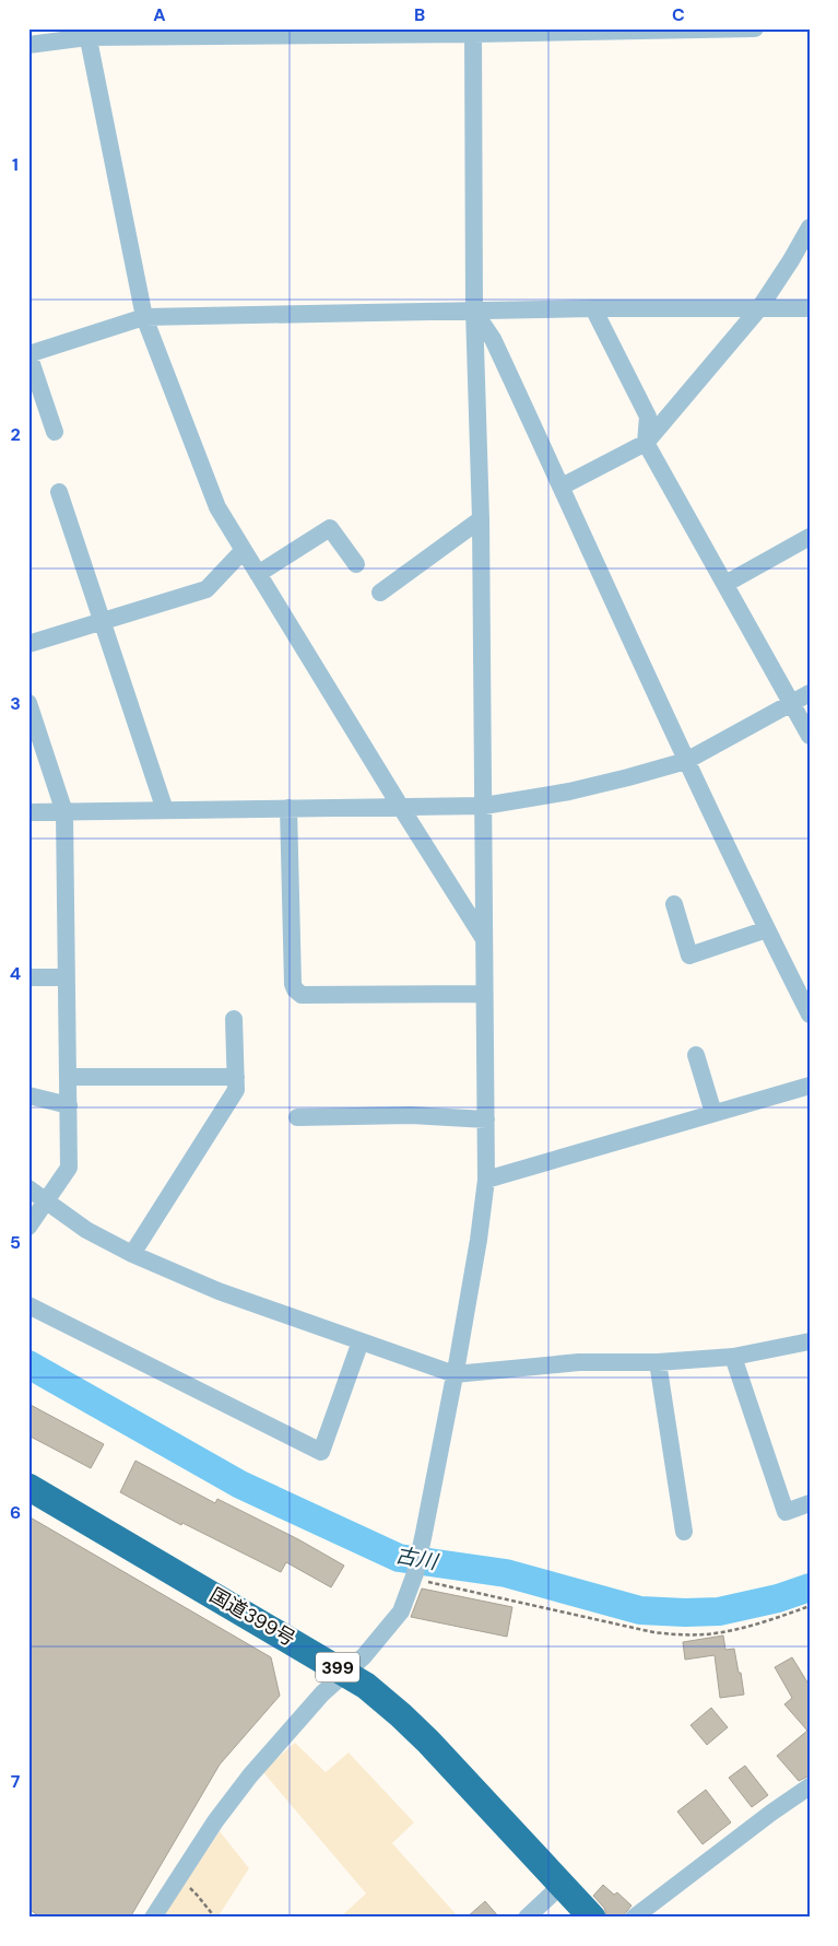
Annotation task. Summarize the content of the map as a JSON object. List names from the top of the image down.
{
  "streets": {
    "highway": ["国道399号", "399"]
  },
  "water": ["古川"],
  "grid": {
    "columns": ["A", "B", "C"],
    "rows": [
      "1",
      "2",
      "3",
      "4",
      "5",
      "6",
      "7"
    ]
  }
}
